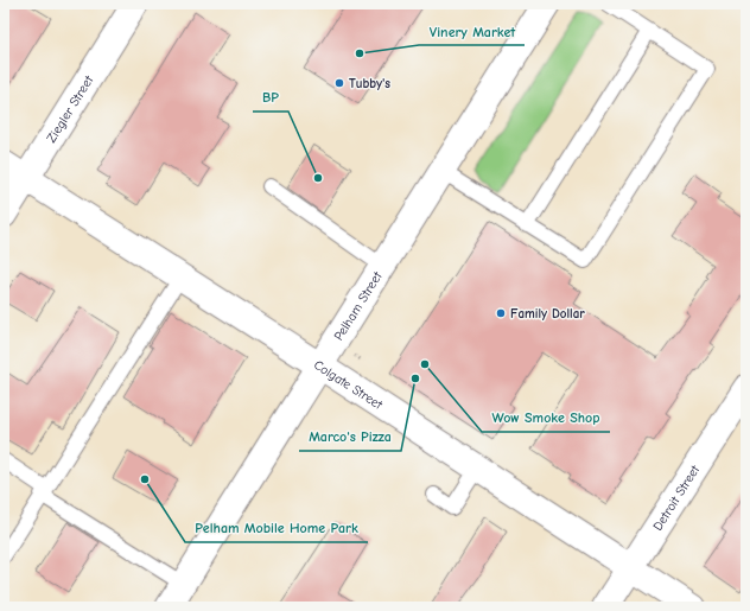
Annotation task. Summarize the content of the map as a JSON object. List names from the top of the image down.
{
  "streets": {
    "street": [
      "Ziegler Street",
      "Pelham Street",
      "Colgate Street",
      "Detroit Street"
    ]
  },
  "crossings": [
    ["Ziegler Street", "Colgate Street"],
    ["Pelham Street", "Colgate Street"],
    ["Colgate Street", "Detroit Street"]
  ],
  "places": [
    "Vinery Market",
    "Tubby's",
    "BP",
    "Family Dollar",
    "Wow Smoke Shop",
    "Marco's Pizza",
    "Pelham Mobile Home Park"
  ]
}
